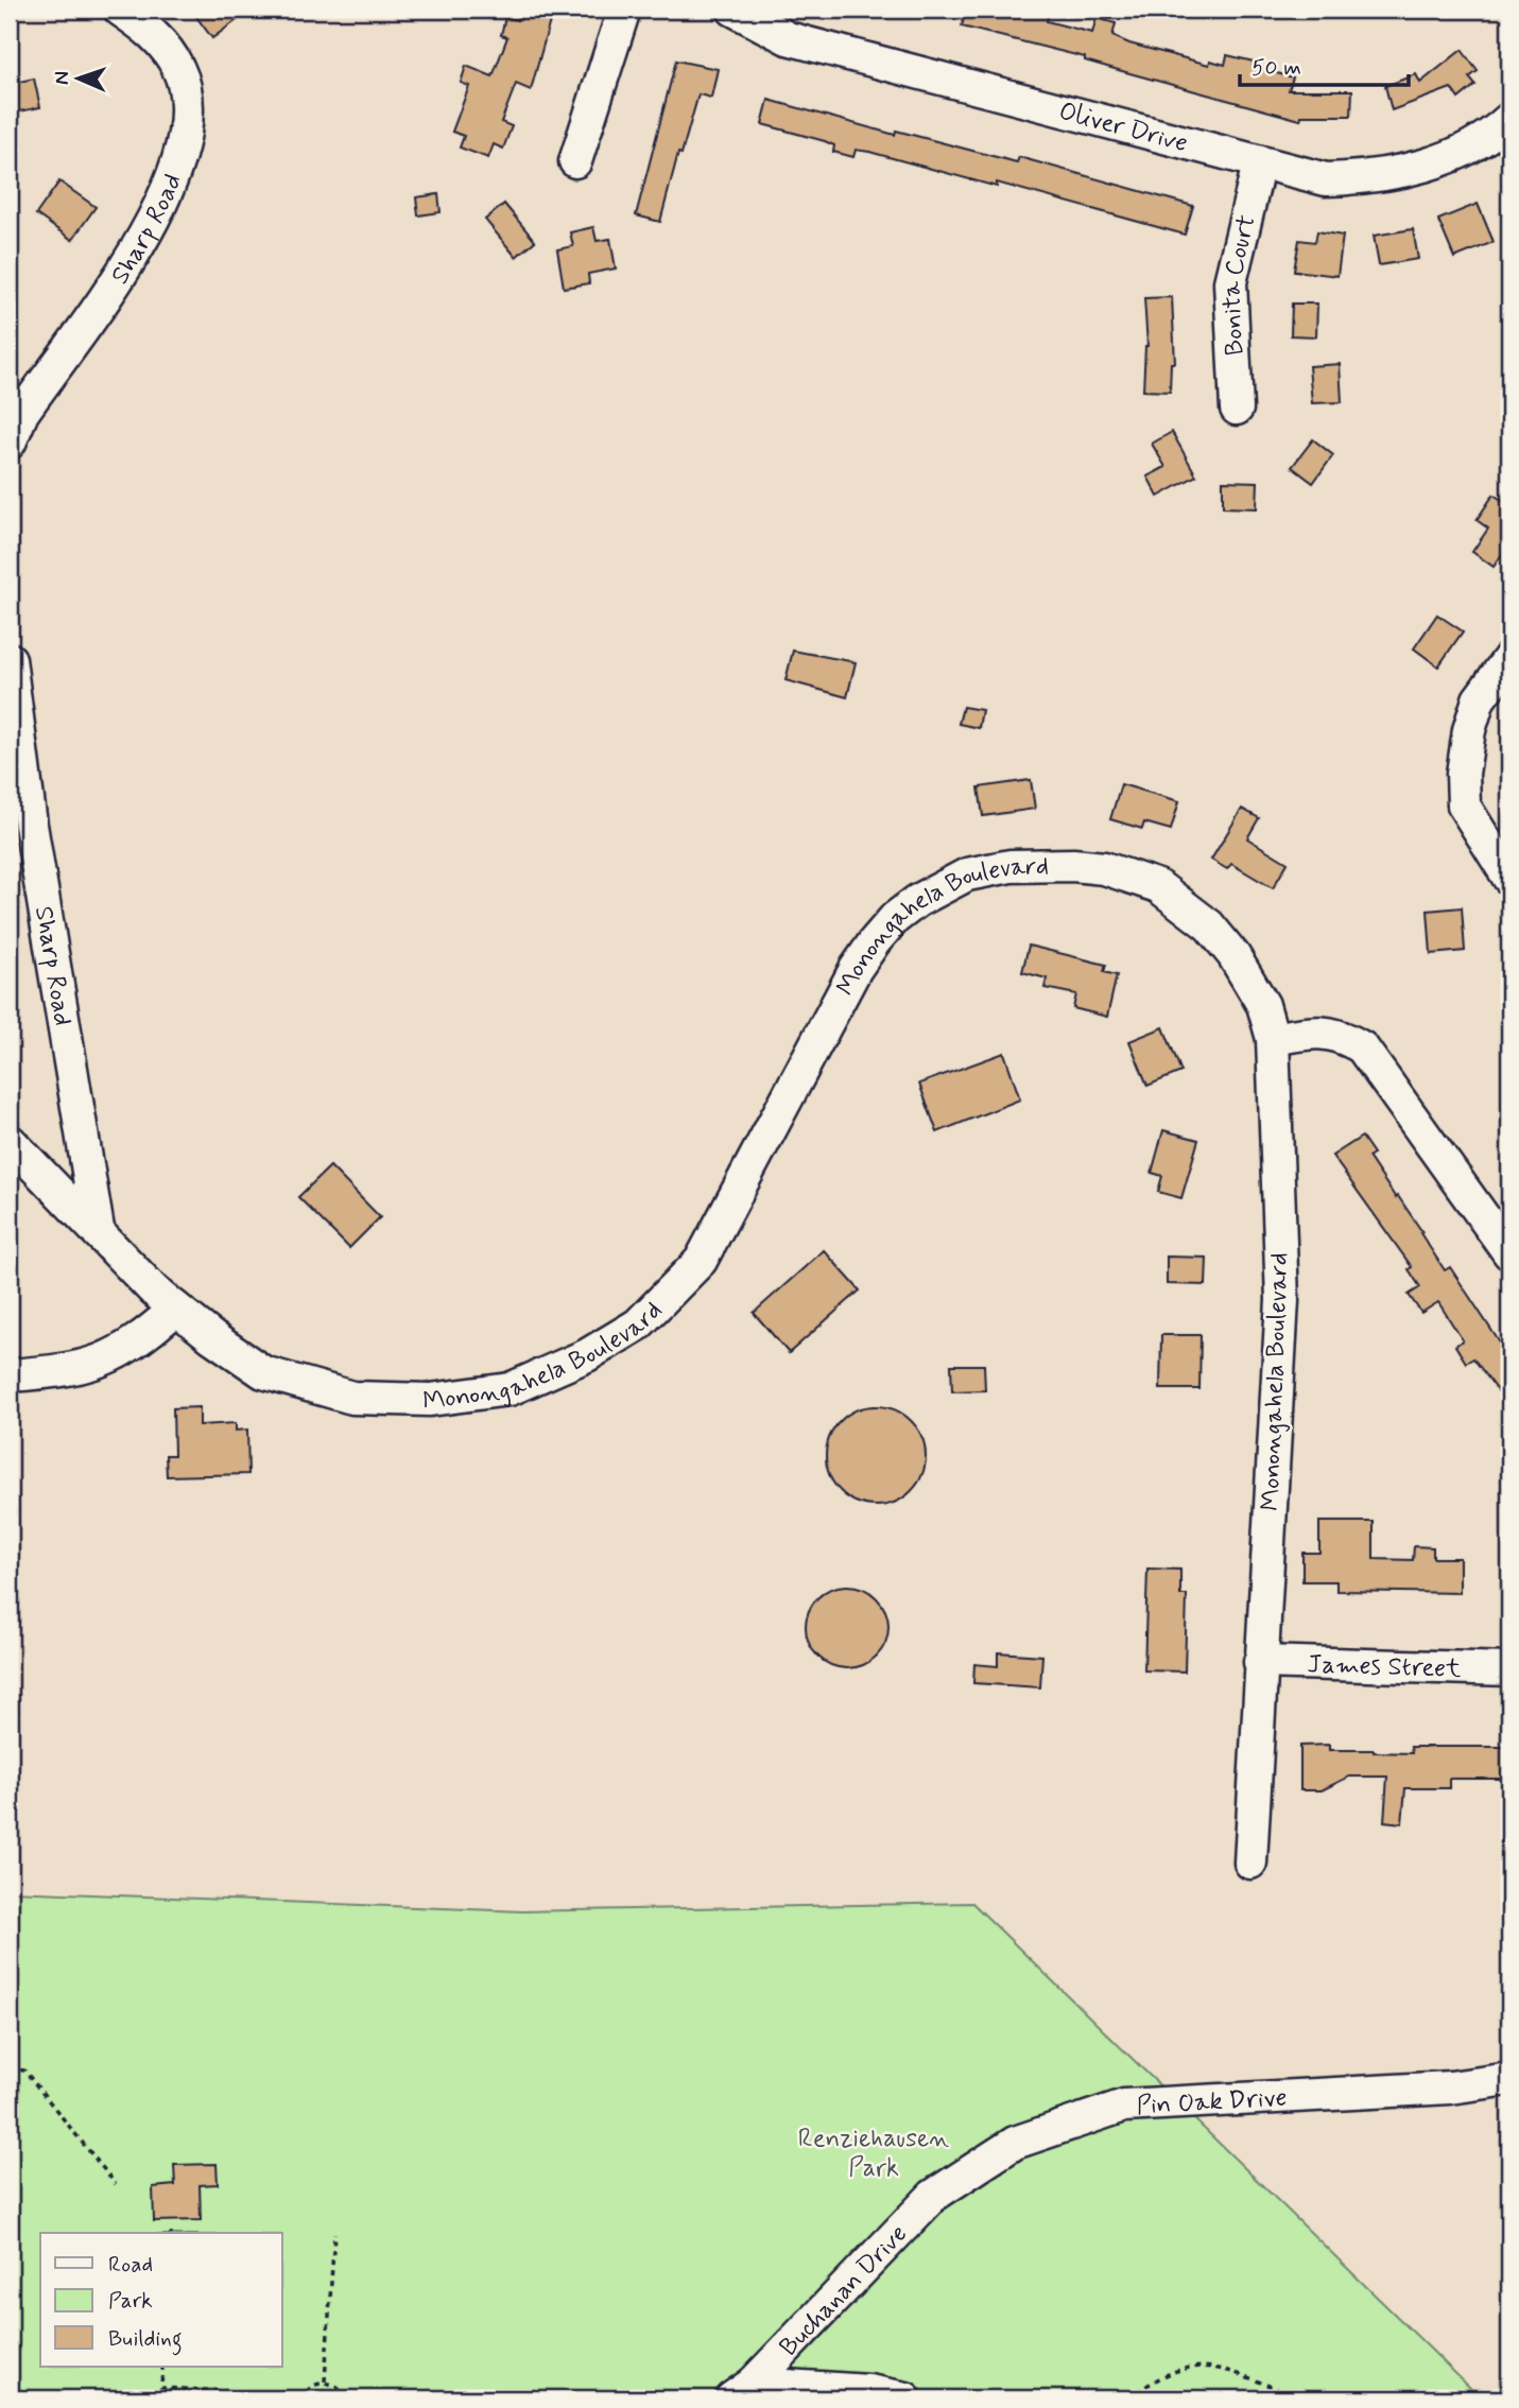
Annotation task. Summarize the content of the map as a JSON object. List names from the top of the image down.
{
  "streets": {
    "street": [
      "Oliver Drive",
      "Sharp Road",
      "Bonita Court",
      "Monongahela Boulevard",
      "James Street",
      "Pin Oak Drive",
      "Buchanan Drive"
    ]
  },
  "crossings": [
    ["Oliver Drive", "Bonita Court"],
    ["Sharp Road", "Monongahela Boulevard"],
    ["Monongahela Boulevard", "James Street"],
    ["Pin Oak Drive", "Buchanan Drive"]
  ],
  "parks": ["Renziehausen Park"],
  "legend": ["Road", "Park", "Building"],
  "scale_bar": "50 m",
  "north": "left"
}
